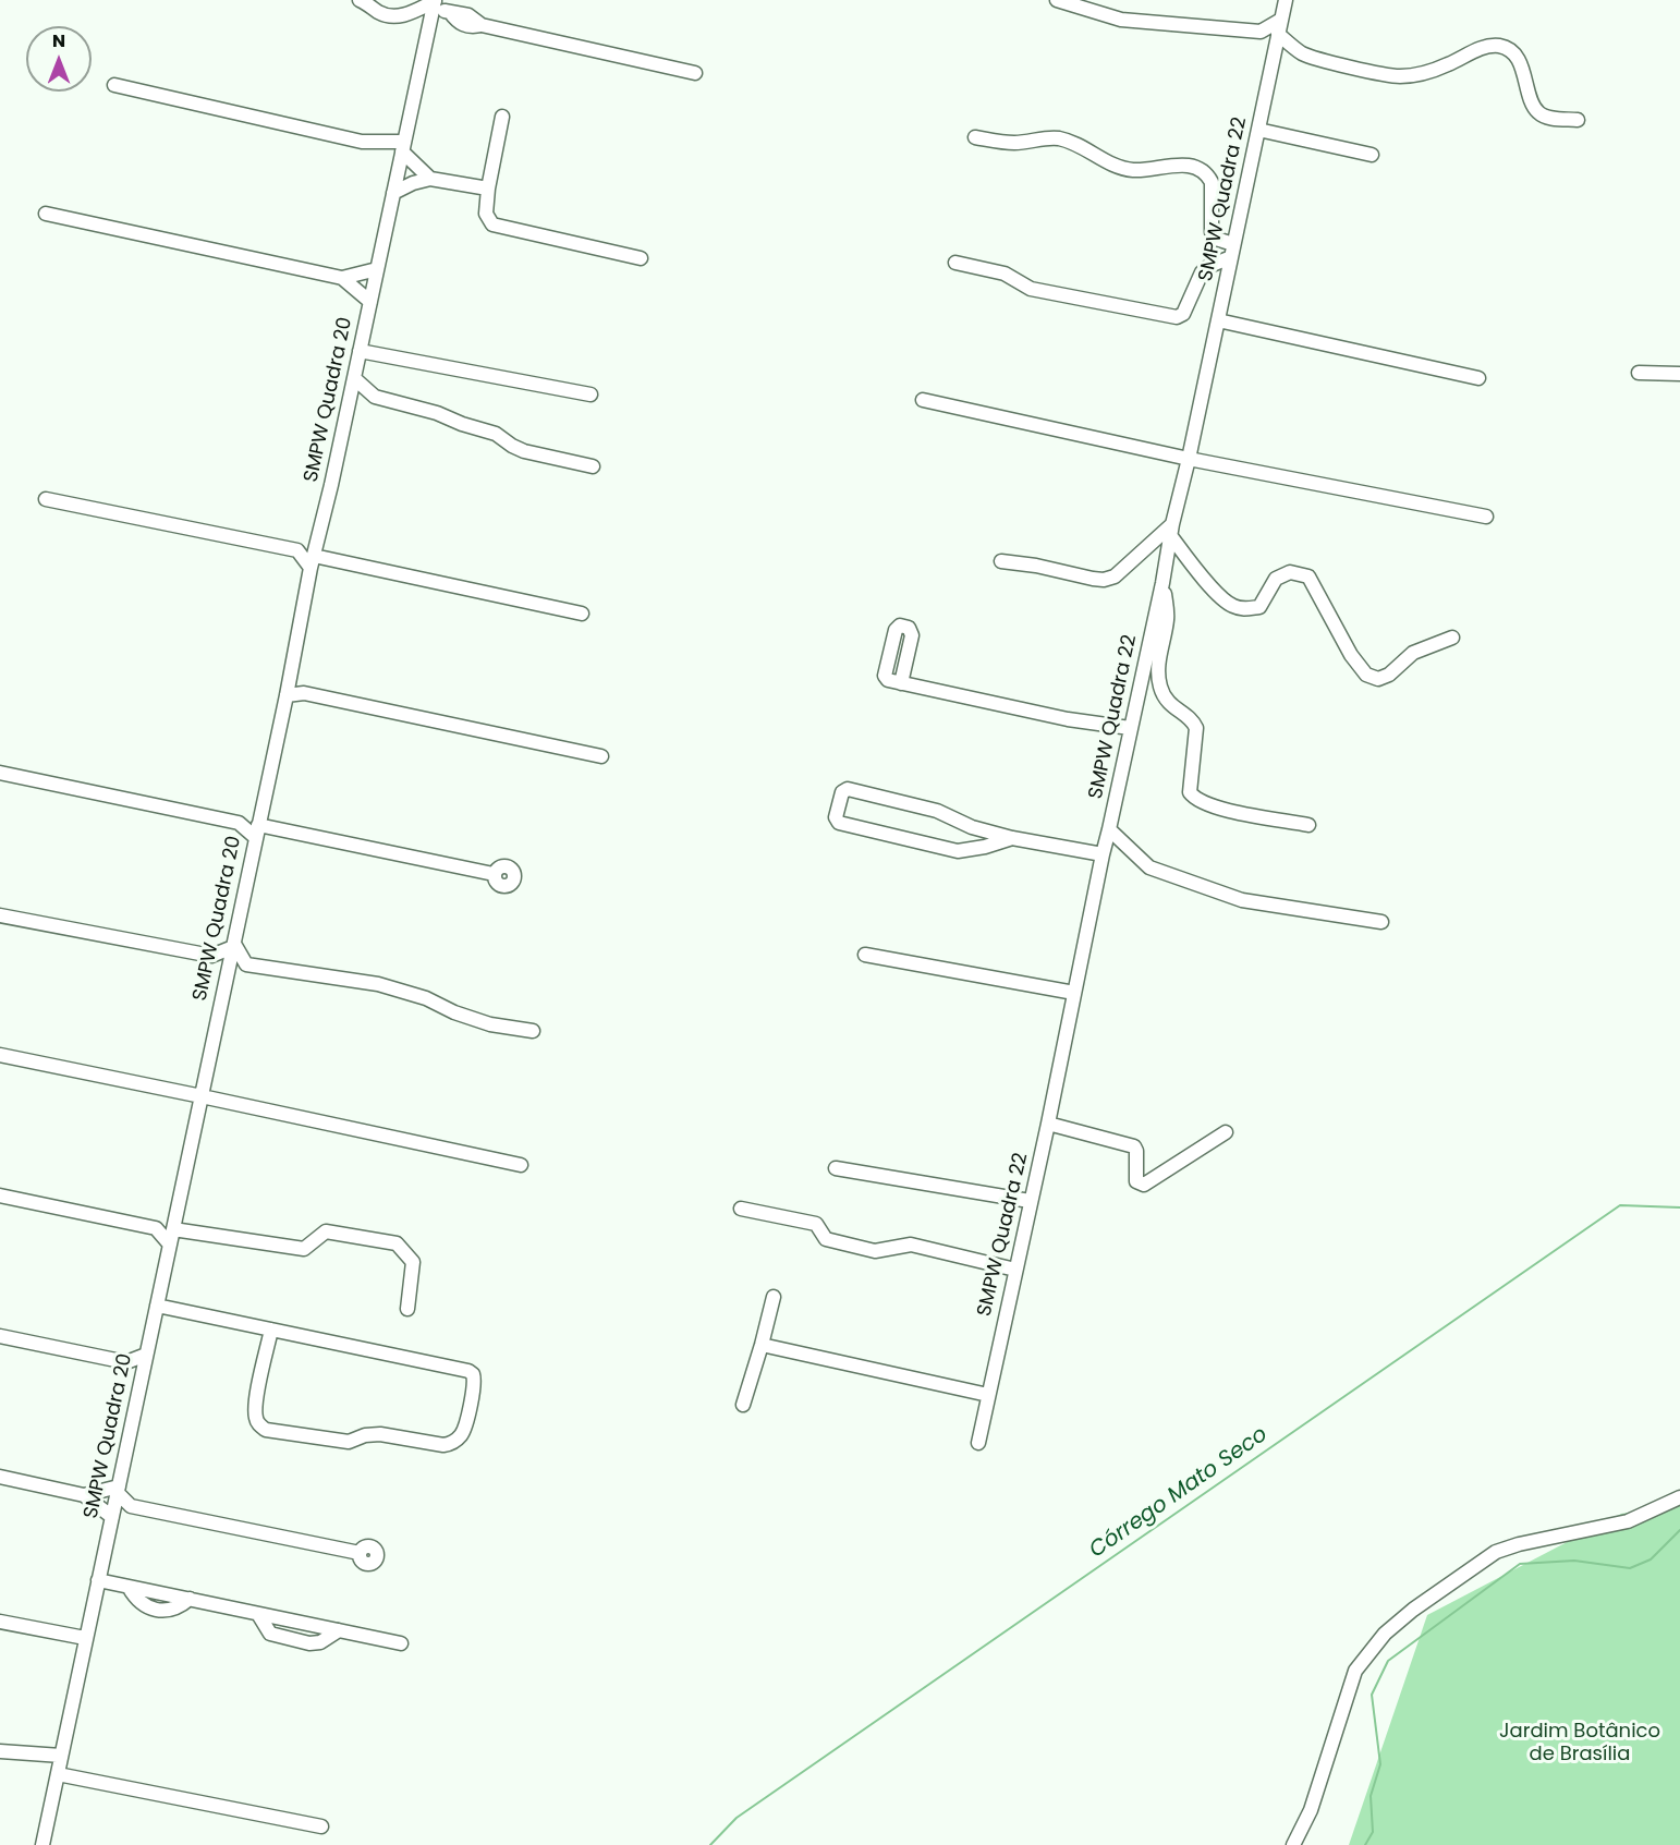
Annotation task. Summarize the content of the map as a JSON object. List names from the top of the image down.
{
  "streets": {
    "street": ["SMPW Quadra 22", "SMPW Quadra 20"]
  },
  "water": ["Córrego Mato Seco"],
  "parks": ["Jardim Botânico de Brasília"],
  "north": "top"
}
